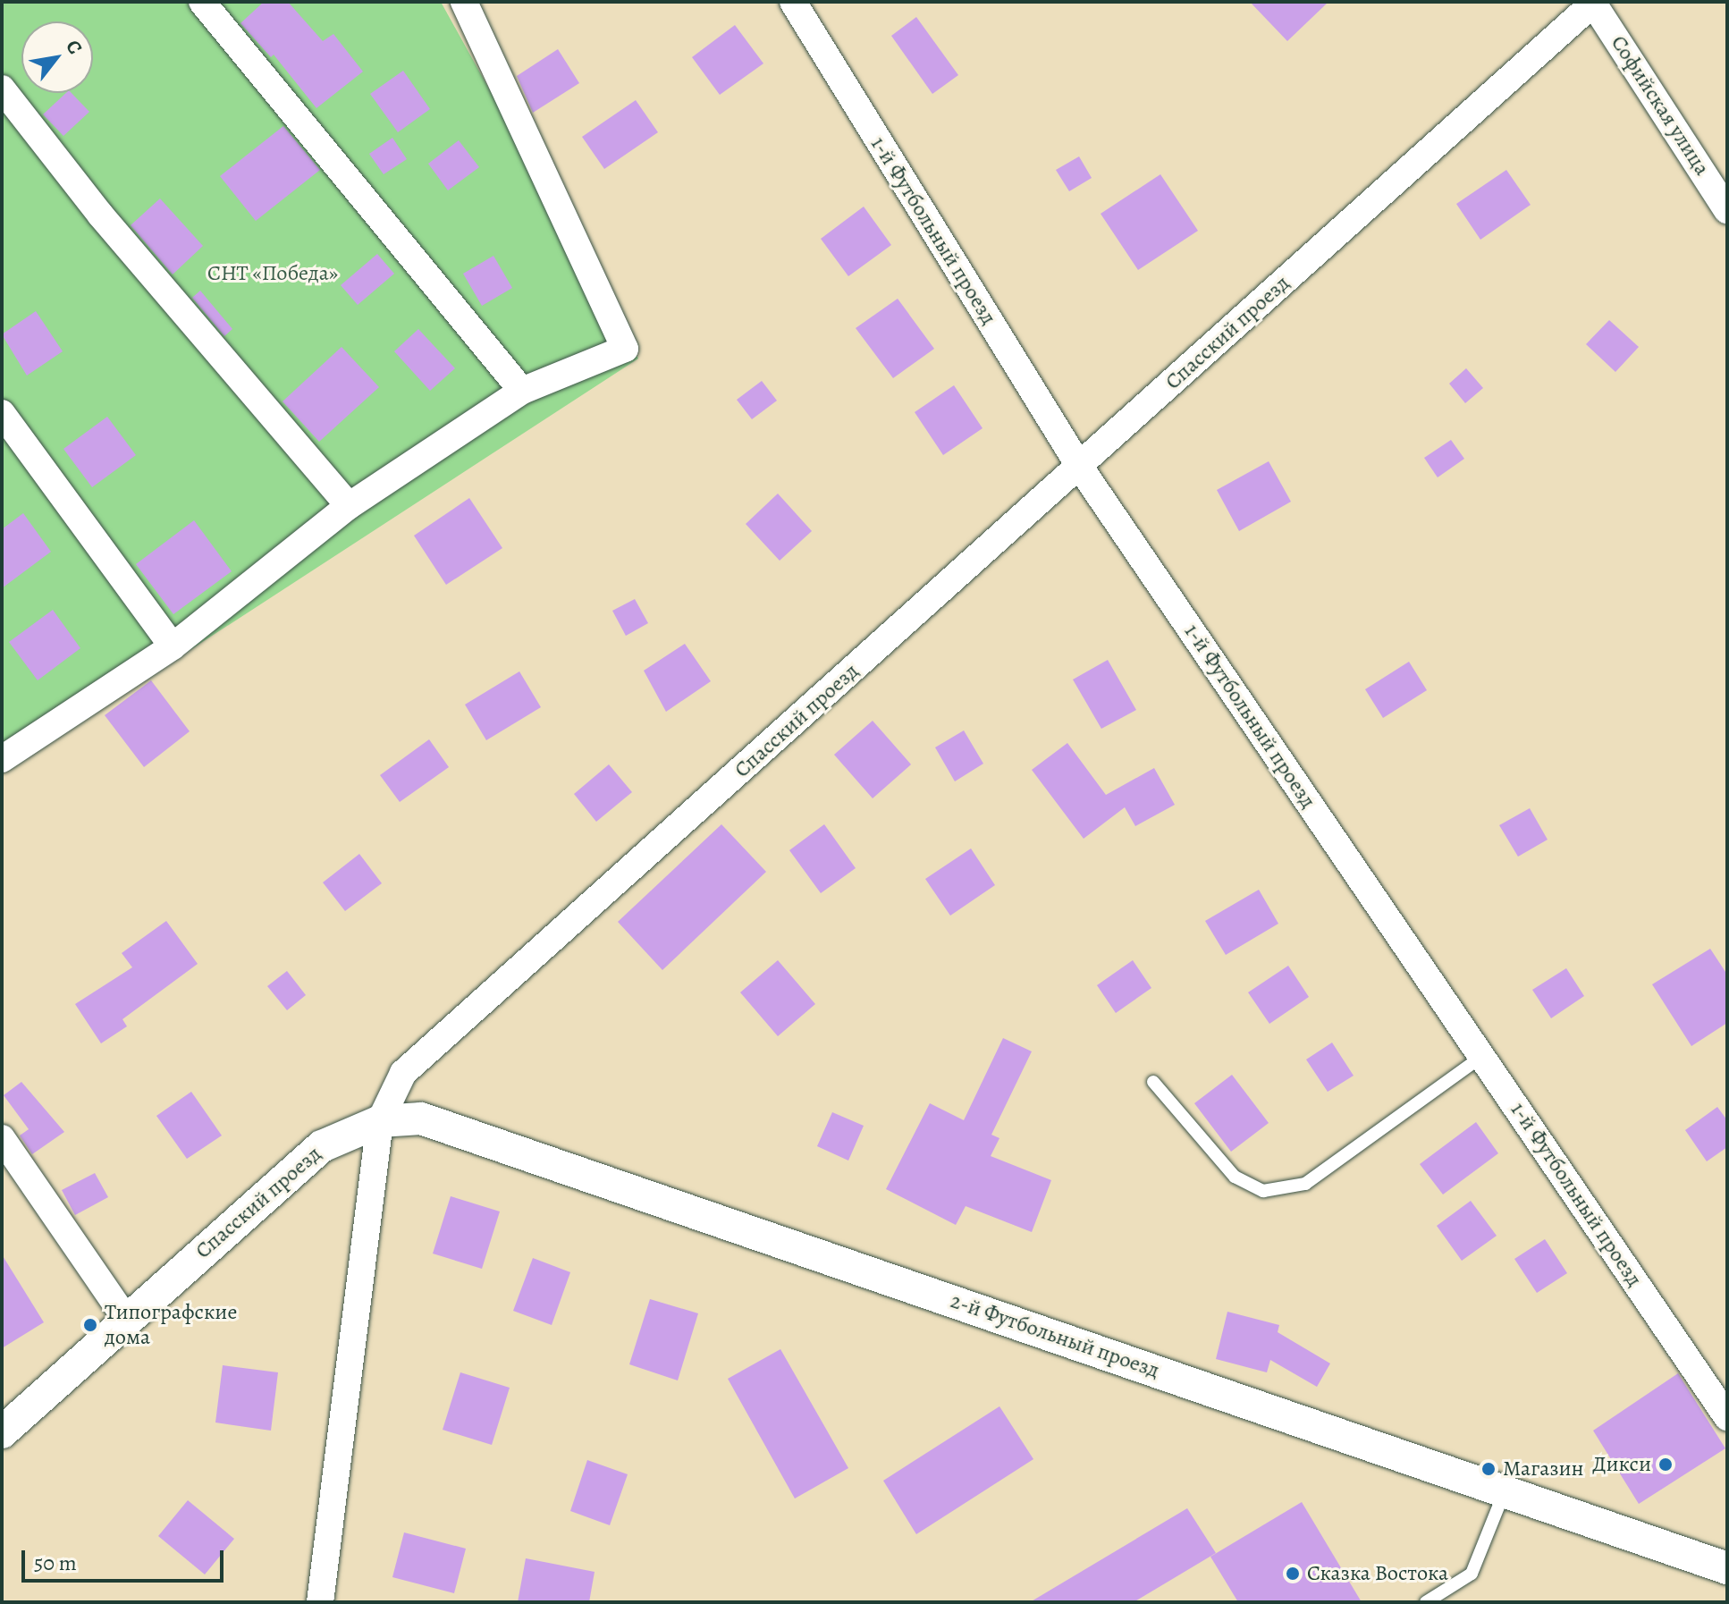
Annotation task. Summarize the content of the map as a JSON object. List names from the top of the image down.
{
  "streets": {
    "street": [
      "Софийская улица",
      "1-й Футбольный проезд",
      "Спасский проезд",
      "2-й Футбольный проезд"
    ]
  },
  "crossings": [
    ["Софийская улица", "Спасский проезд"],
    ["1-й Футбольный проезд", "Спасский проезд"],
    ["Спасский проезд", "2-й Футбольный проезд"]
  ],
  "parks": ["СНТ «Победа»"],
  "places": [
    "Типографские дома",
    "Дикси",
    "Магазин",
    "Сказка Востока"
  ],
  "scale_bar": "50 m",
  "north": "top right"
}
